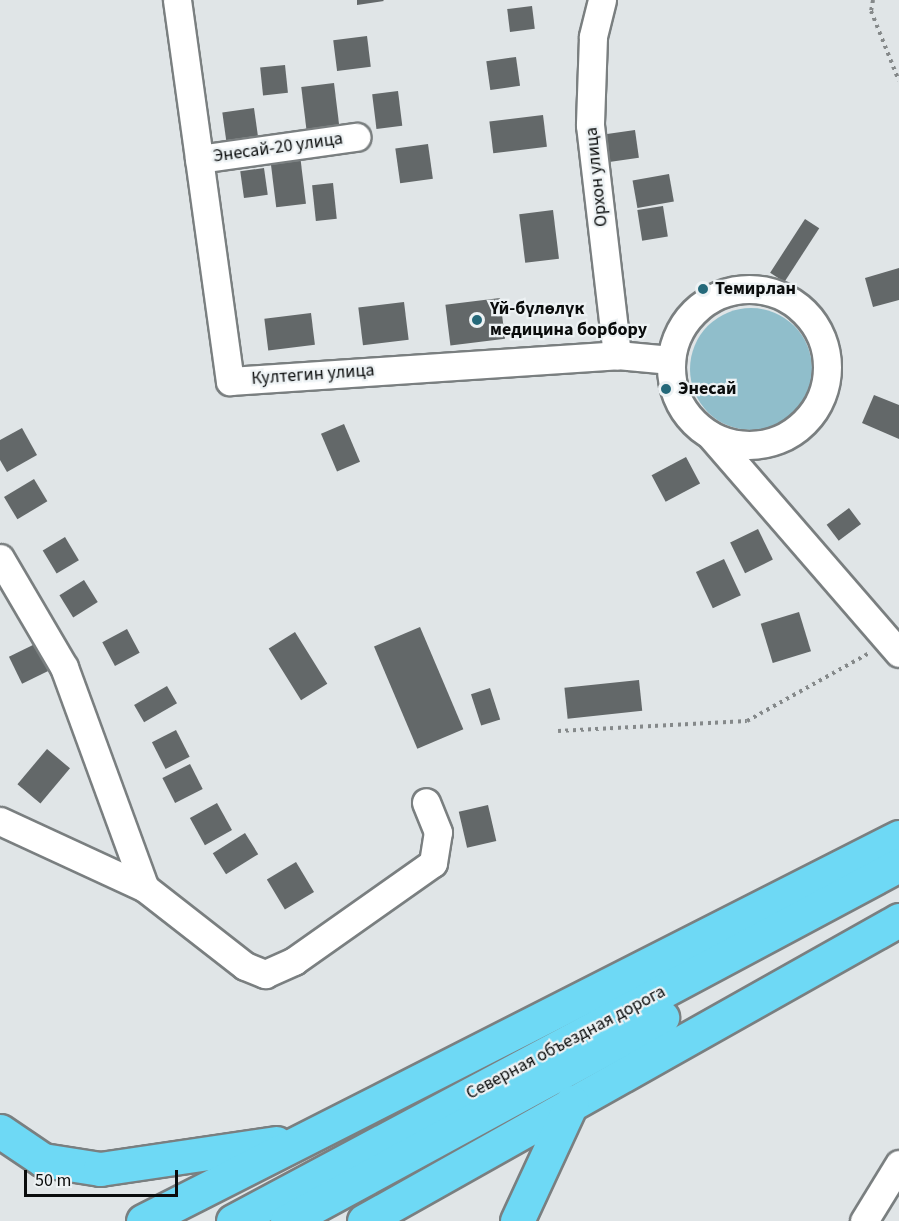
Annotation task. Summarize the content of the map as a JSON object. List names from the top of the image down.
{
  "streets": {
    "highway": ["Северная объездная дорога"],
    "street": ["Энесай-20 улица", "Орхон улица", "Култегин улица"]
  },
  "crossings": [
    ["Энесай-20 улица", "Култегин улица"],
    ["Орхон улица", "Култегин улица"]
  ],
  "places": ["Темирлан", "Үй-бүлөлүк медицина борбору", "Энесай"],
  "scale_bar": "50 m"
}
